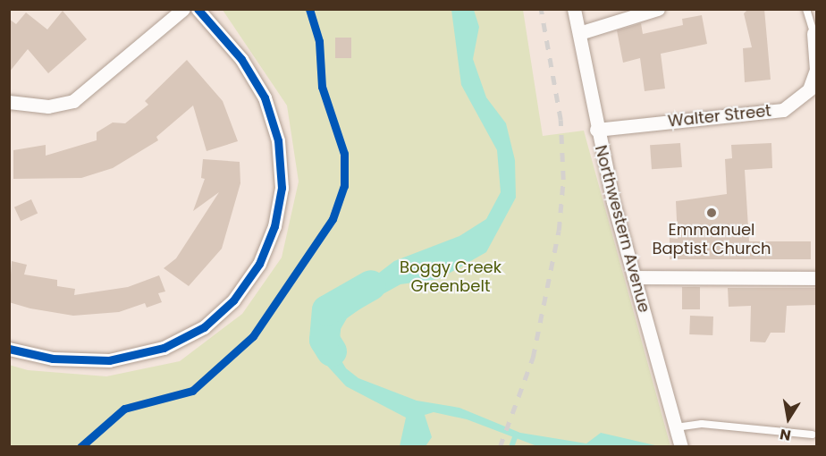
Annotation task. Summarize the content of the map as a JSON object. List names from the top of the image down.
{
  "streets": {
    "street": ["Walter Street", "Northwestern Avenue"]
  },
  "crossings": [
    ["Walter Street", "Northwestern Avenue"]
  ],
  "parks": ["Boggy Creek Greenbelt"],
  "places": ["Emmanuel Baptist Church"],
  "north": "bottom"
}
